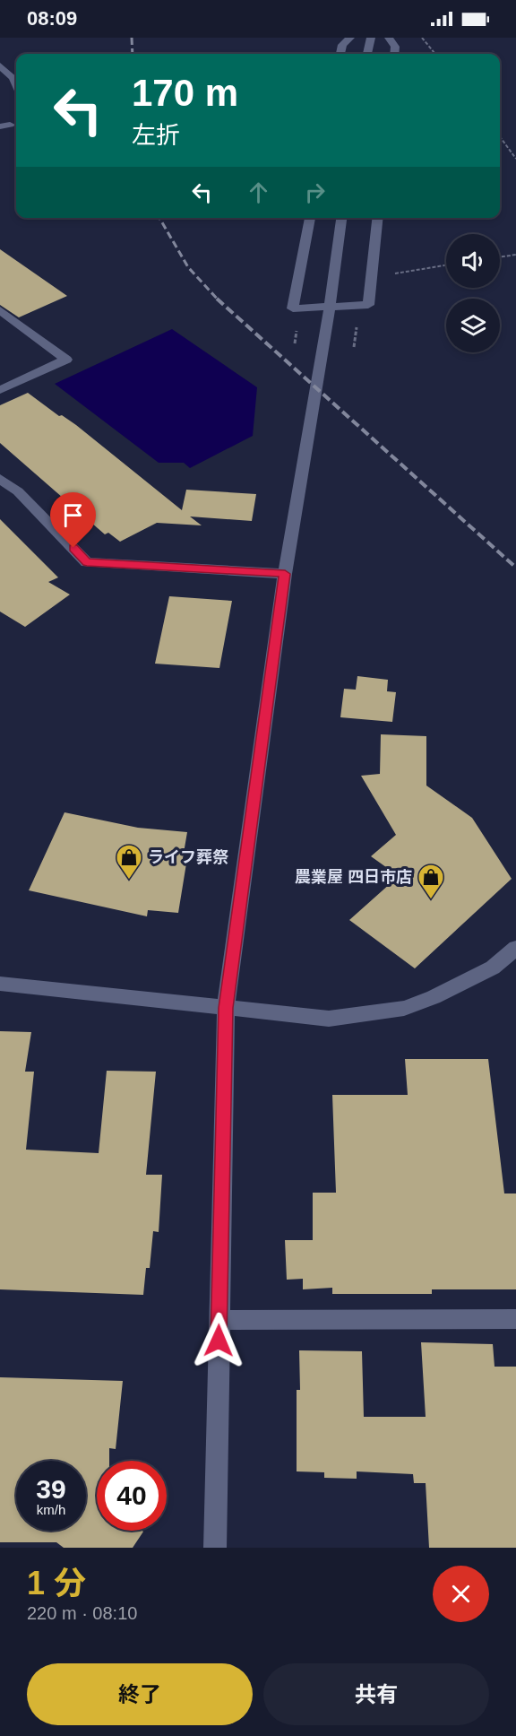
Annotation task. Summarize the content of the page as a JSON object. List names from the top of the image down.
{
  "places": {
    "shop": ["ライフ葬祭", "農業屋 四日市店"]
  },
  "page": {
    "status": "08:09",
    "turn": ["170 m", "左折"],
    "speed": "39 km/h",
    "limit": "40",
    "heading": ["1 分", "220 m · 08:10"],
    "buttons": ["終了", "共有"]
  }
}
